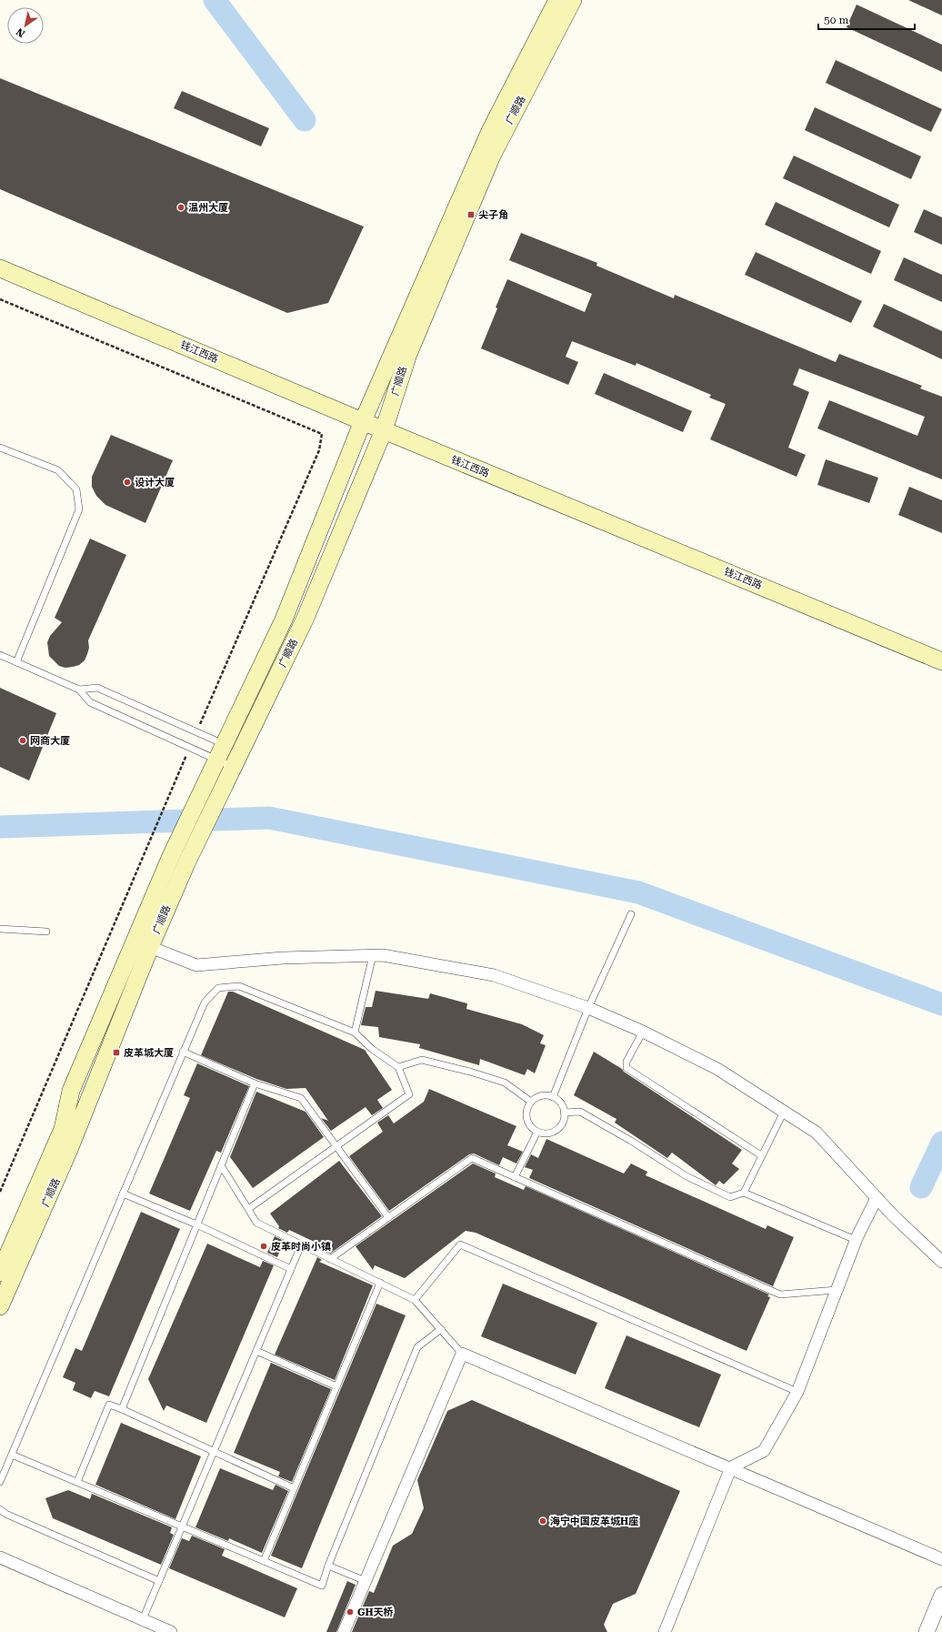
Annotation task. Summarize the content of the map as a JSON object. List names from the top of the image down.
{
  "streets": {
    "main road": ["广顺路", "钱江西路"]
  },
  "crossings": [
    ["广顺路", "钱江西路"]
  ],
  "places": {
    "other": [
      "温州大厦",
      "设计大厦",
      "网商大厦",
      "皮革时尚小镇",
      "海宁中国皮革城H座",
      "GH天桥"
    ],
    "transit": ["尖子角", "皮革城大厦"]
  },
  "scale_bar": "50 m",
  "north": "bottom left"
}
